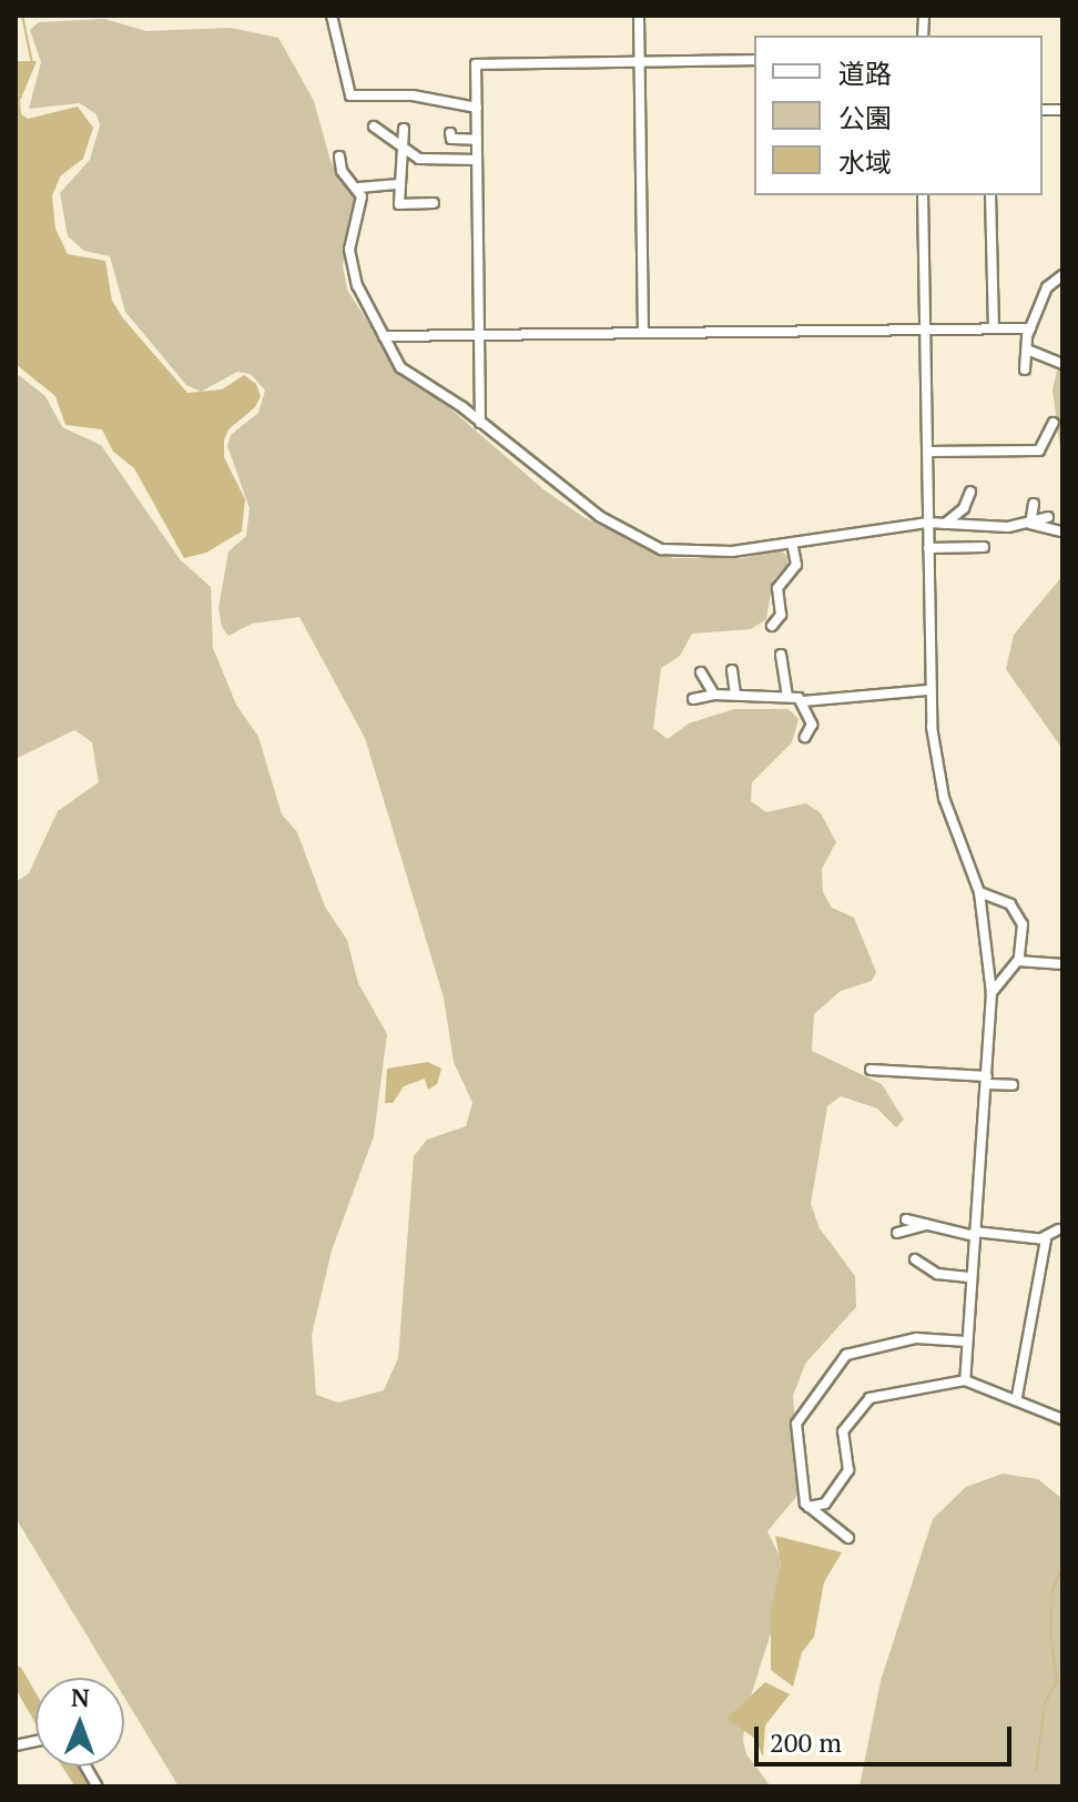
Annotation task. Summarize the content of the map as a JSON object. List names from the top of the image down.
{
  "legend": ["道路", "公園", "水域"],
  "scale_bar": "200 m",
  "north": "top"
}
